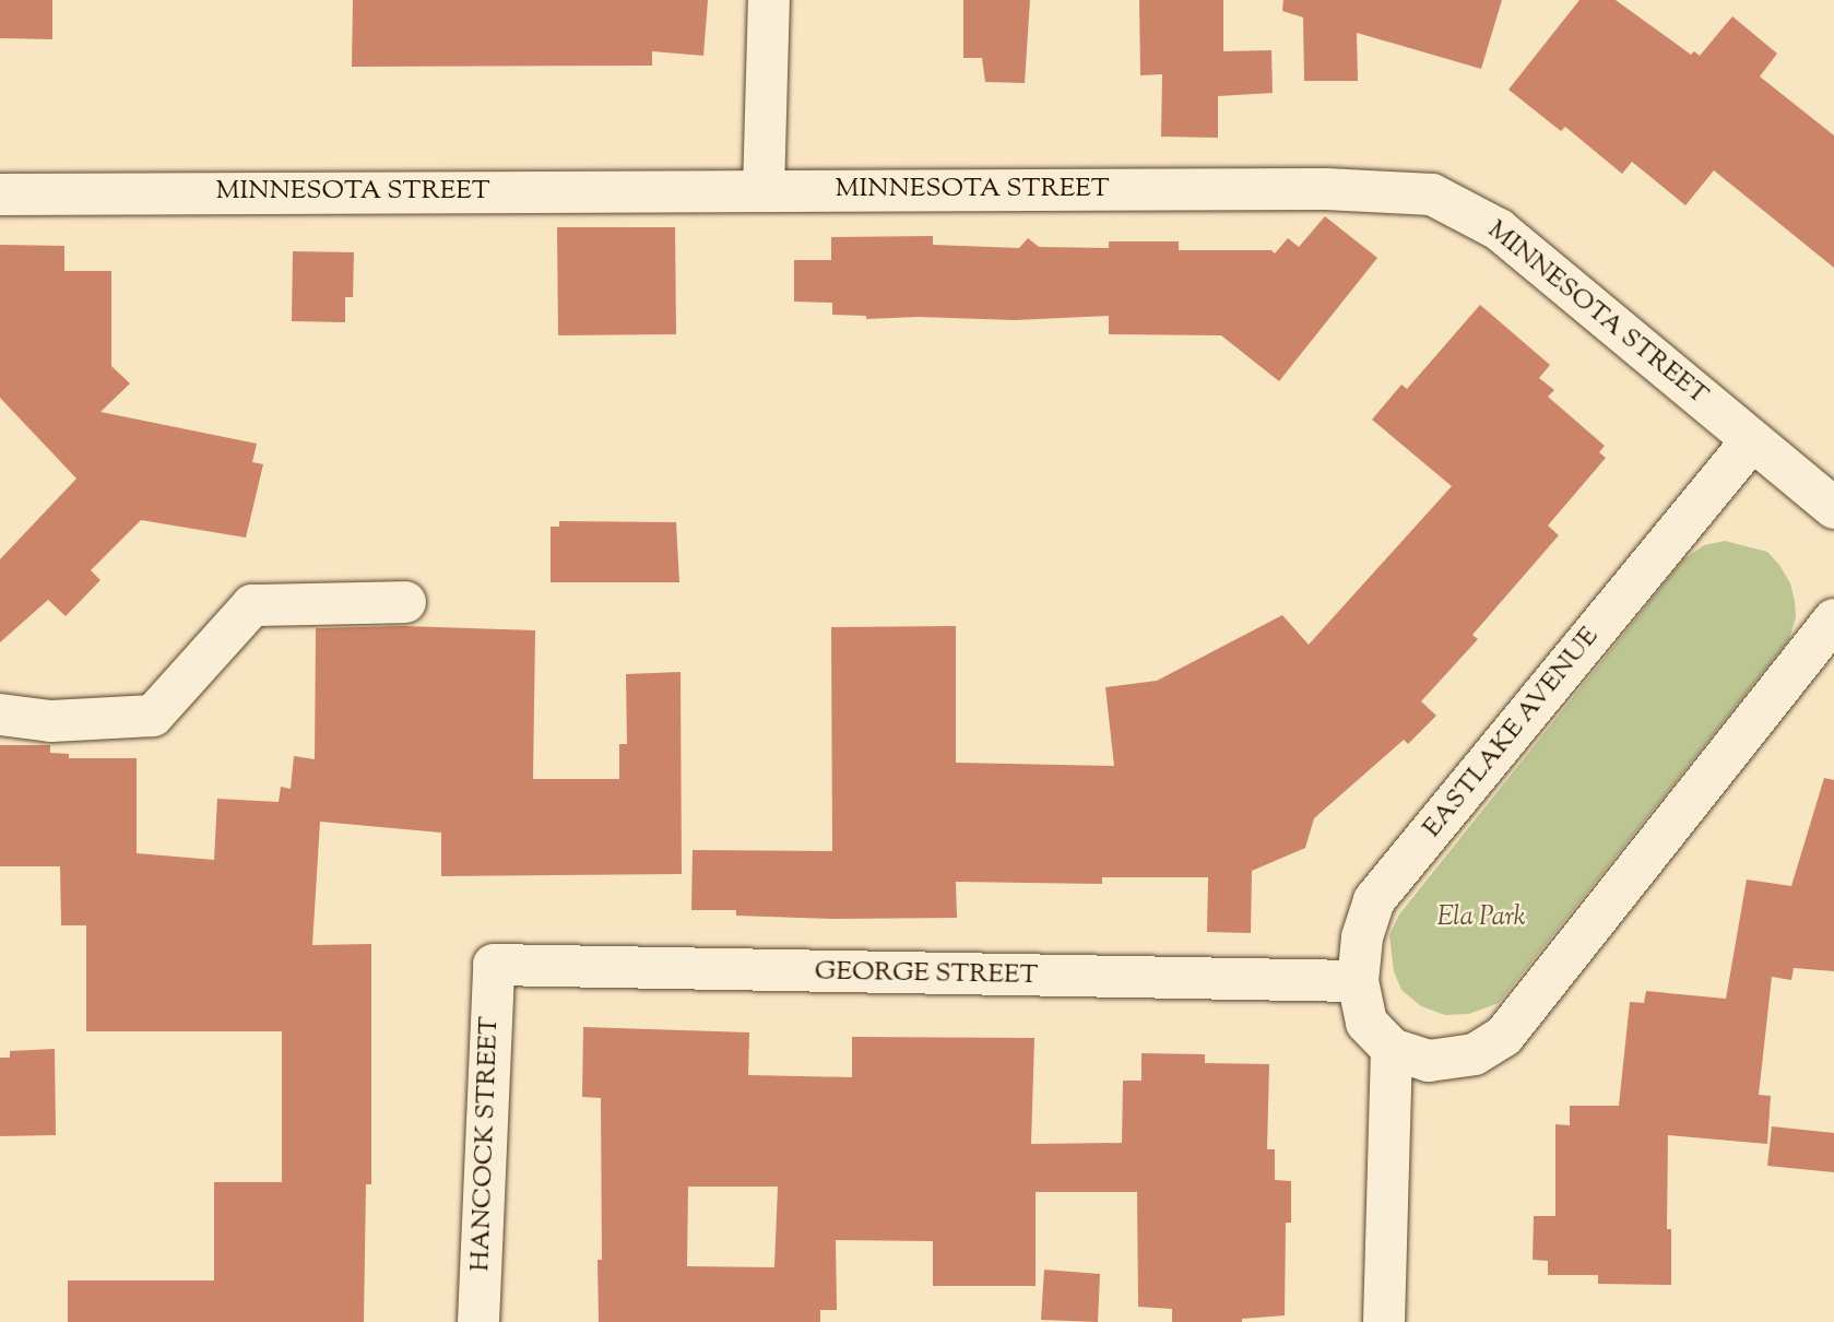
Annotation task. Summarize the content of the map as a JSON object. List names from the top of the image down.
{
  "streets": {
    "street": [
      "MINNESOTA STREET",
      "EASTLAKE AVENUE",
      "GEORGE STREET",
      "HANCOCK STREET"
    ]
  },
  "crossings": [
    ["MINNESOTA STREET", "EASTLAKE AVENUE"],
    ["EASTLAKE AVENUE", "GEORGE STREET"],
    ["GEORGE STREET", "HANCOCK STREET"]
  ],
  "parks": ["Ela Park"]
}
